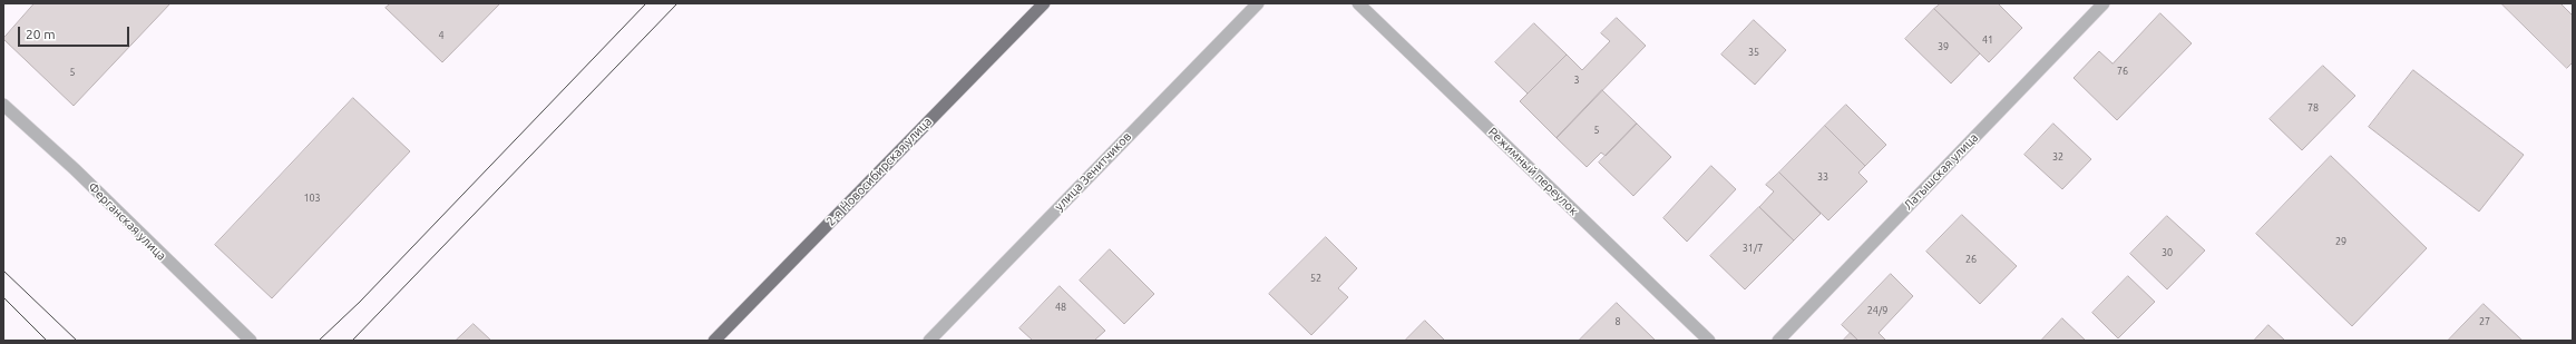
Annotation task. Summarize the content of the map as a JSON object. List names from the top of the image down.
{
  "streets": {
    "main road": ["2-я Новосибирская улица"],
    "street": [
      "улица Зенитчиков",
      "Режимный переулок",
      "Латышская улица",
      "Ферганская улица"
    ]
  },
  "house_numbers": [
    "4",
    "41",
    "39",
    "35",
    "76",
    "5",
    "3",
    "78",
    "5",
    "32",
    "33",
    "103",
    "29",
    "31/7",
    "30",
    "26",
    "52",
    "48",
    "24/9",
    "8",
    "27"
  ],
  "scale_bar": "20 m"
}
